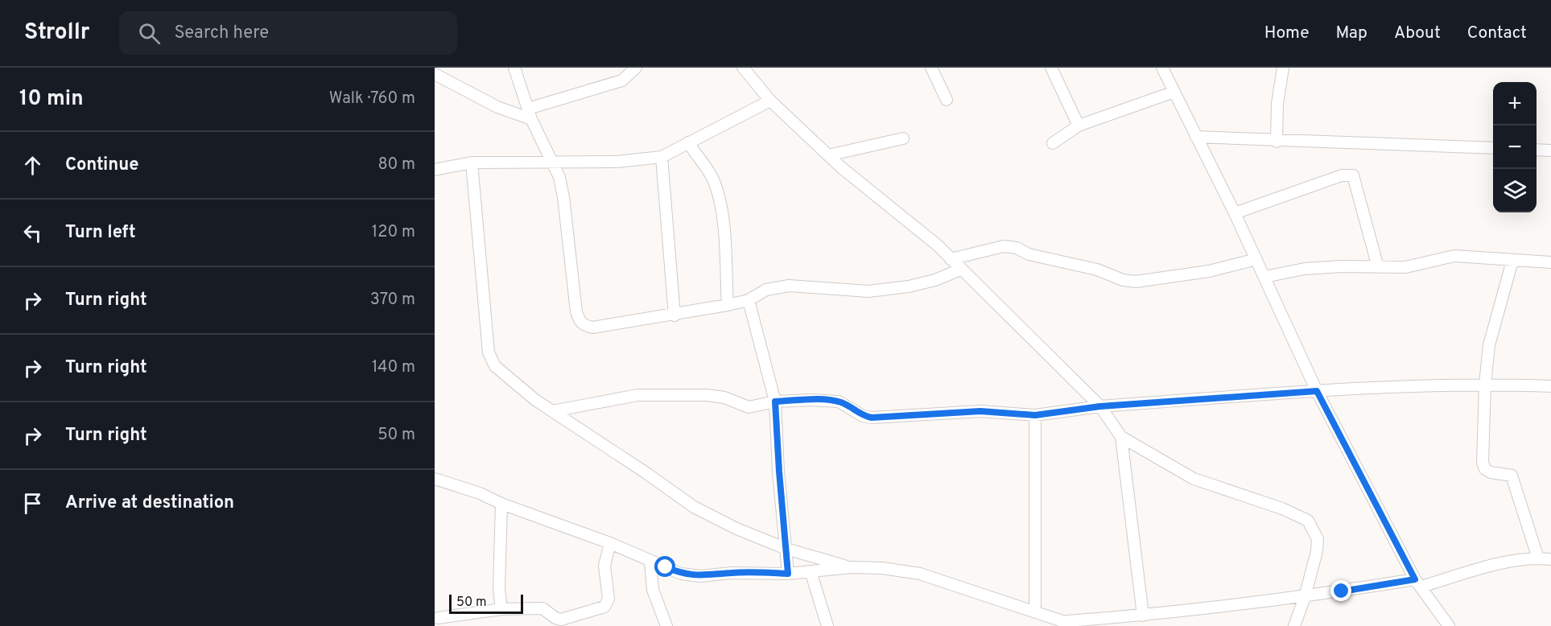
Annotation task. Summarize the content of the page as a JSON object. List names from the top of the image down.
{
  "scale_bar": "50 m",
  "page": {
    "header": "Strollr",
    "search": "Search here",
    "nav": [
      "Home",
      "Map",
      "About",
      "Contact"
    ],
    "heading": ["10 min", "Walk · 760 m"],
    "map_buttons": ["+", "−"],
    "list": [
      ["Continue", "80 m"],
      ["Turn left", "120 m"],
      ["Turn right", "370 m"],
      ["Turn right", "140 m"],
      ["Turn right", "50 m"],
      "Arrive at destination"
    ],
    "scale": "50 m"
  }
}
